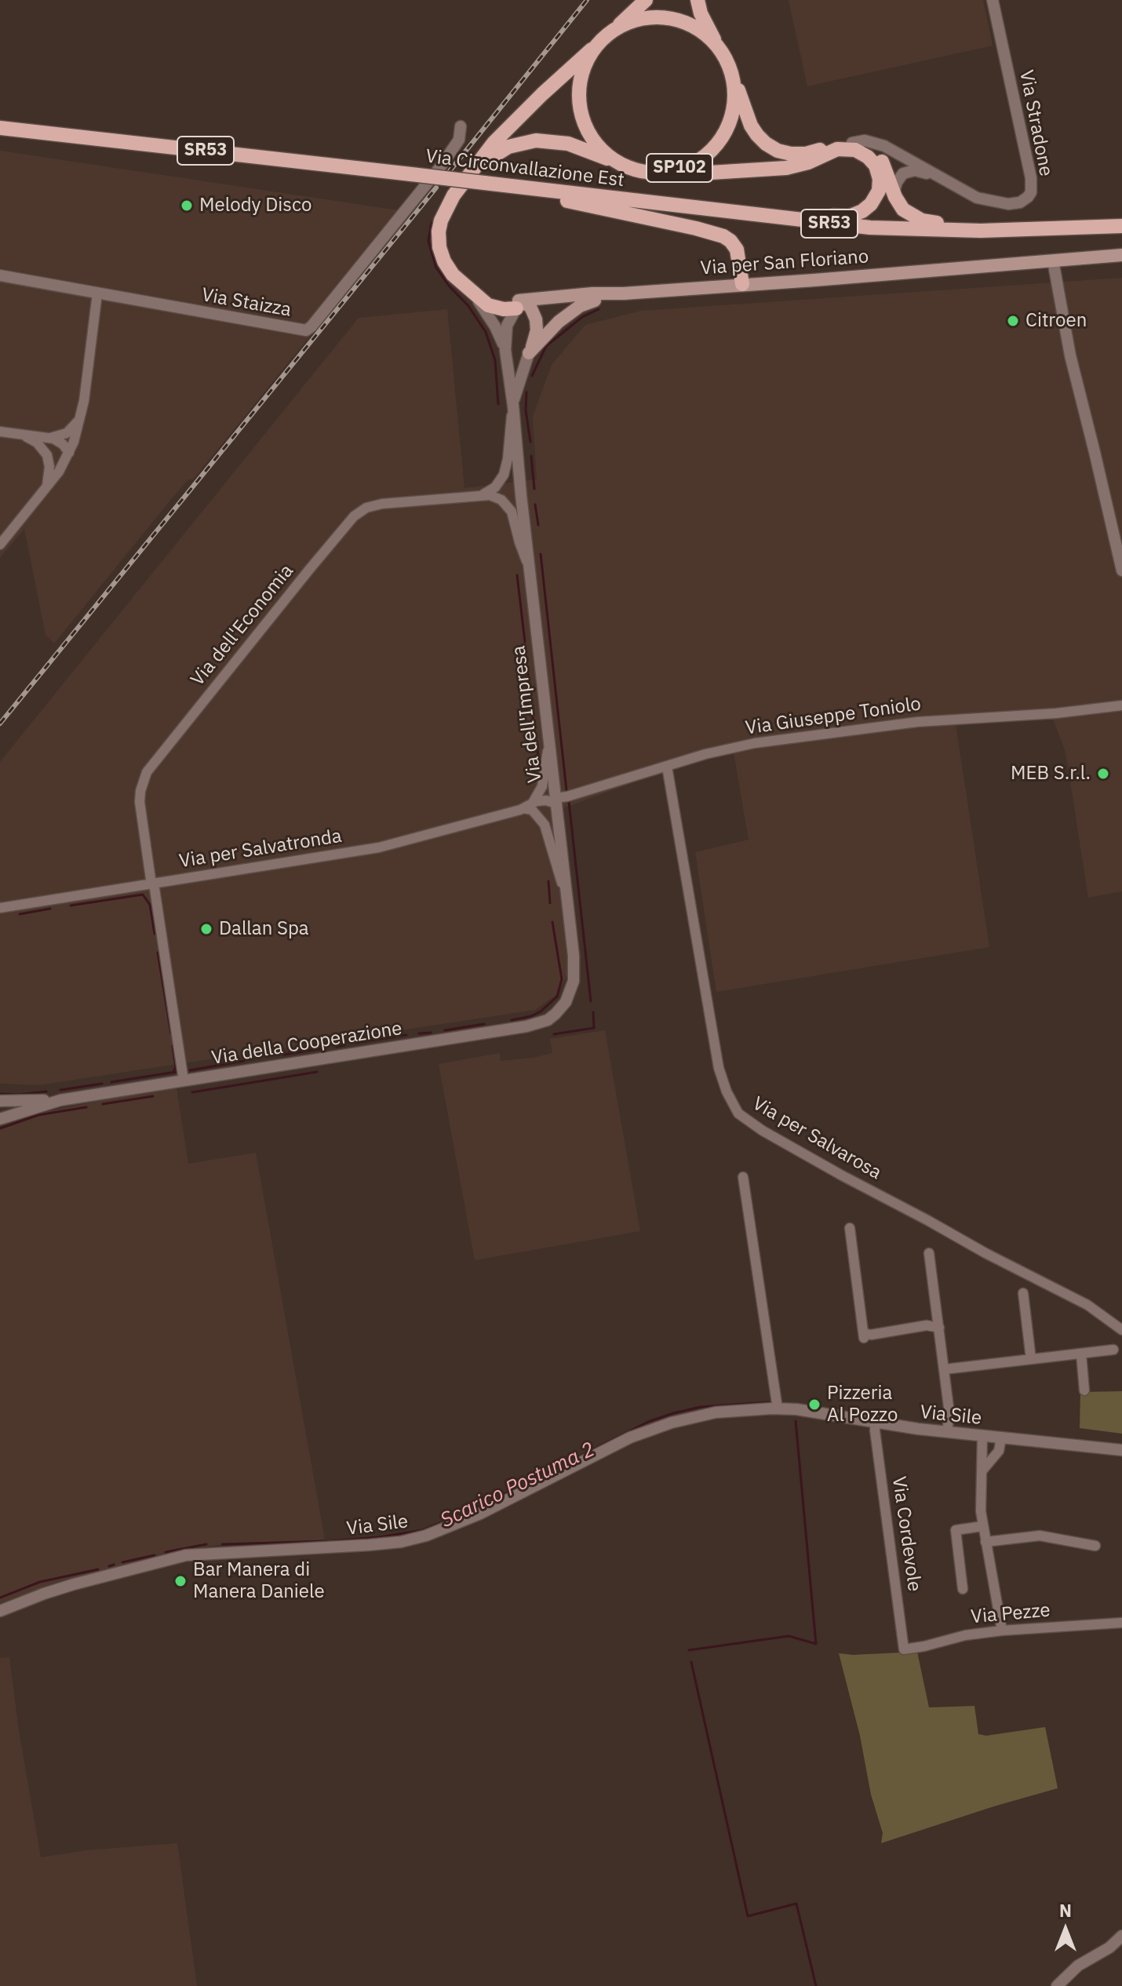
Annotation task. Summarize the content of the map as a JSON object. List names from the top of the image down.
{
  "streets": {
    "main road": [
      "SR53",
      "SP102",
      "Via Circonvallazione Est",
      "Via per San Floriano"
    ],
    "street": [
      "Via Stradone",
      "Via Staizza",
      "Via dell'Economia",
      "Via dell'Impresa",
      "Via Giuseppe Toniolo",
      "Via per Salvatronda",
      "Via della Cooperazione",
      "Via per Salvarosa",
      "Via Sile",
      "Via Cordevole",
      "Via Pezze"
    ]
  },
  "crossings": [
    ["Via per San Floriano", "Via dell'Impresa"],
    ["Via dell'Economia", "Via per Salvatronda"],
    ["Via dell'Economia", "Via della Cooperazione"],
    ["Via dell'Impresa", "Via Giuseppe Toniolo"],
    ["Via dell'Impresa", "Via per Salvatronda"],
    ["Via dell'Impresa", "Via della Cooperazione"],
    ["Via Giuseppe Toniolo", "Via per Salvatronda"],
    ["Via Giuseppe Toniolo", "Via per Salvarosa"],
    ["Via Sile", "Via Cordevole"],
    ["Via Cordevole", "Via Pezze"]
  ],
  "water": ["Scarico Postuma 2"],
  "places": [
    "Melody Disco",
    "Citroen",
    "MEB S.r.l.",
    "Dallan Spa",
    "Pizzeria Al Pozzo",
    "Bar Manera di Manera Daniele"
  ],
  "north": "top"
}
